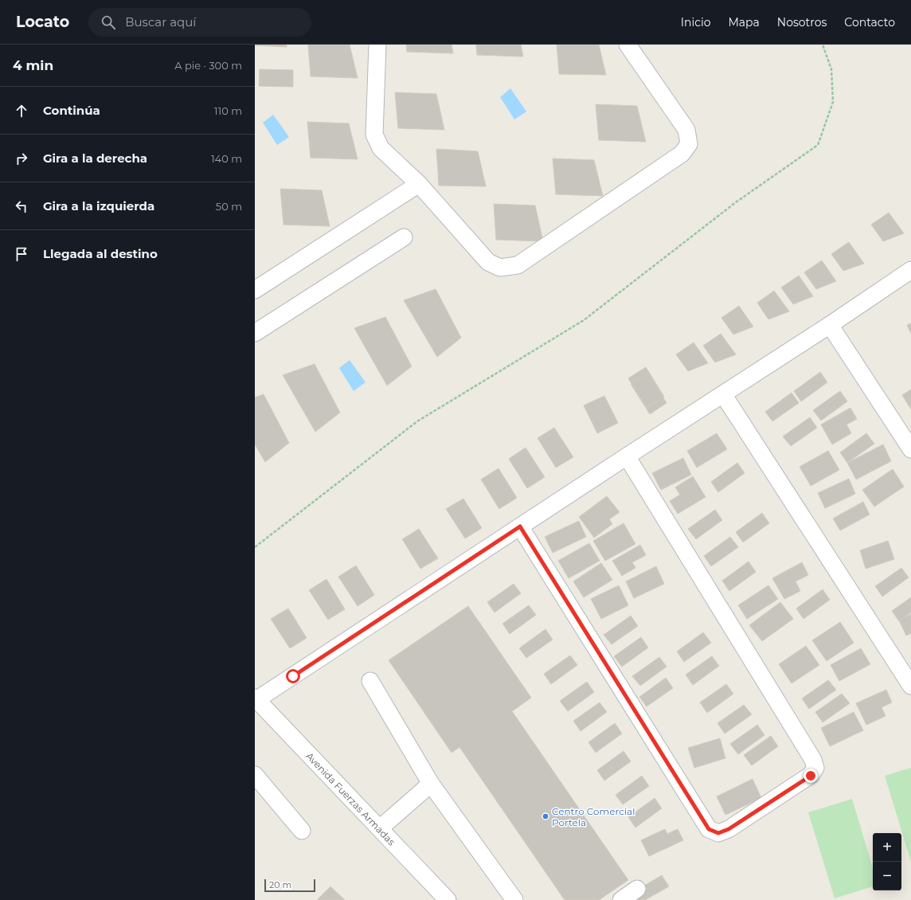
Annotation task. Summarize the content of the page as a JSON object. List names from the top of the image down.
{
  "streets": {
    "street": ["Avenida Fuerzas Armadas"]
  },
  "places": ["Centro Comercial Portela"],
  "scale_bar": "20 m",
  "page": {
    "header": "Locato",
    "search": "Buscar aquí",
    "nav": [
      "Inicio",
      "Mapa",
      "Nosotros",
      "Contacto"
    ],
    "heading": ["4 min", "A pie · 300 m"],
    "list": [
      ["Continúa", "110 m"],
      ["Gira a la derecha", "140 m"],
      ["Gira a la izquierda", "50 m"],
      "Llegada al destino"
    ],
    "map_buttons": ["+", "−"],
    "scale": "20 m"
  }
}
